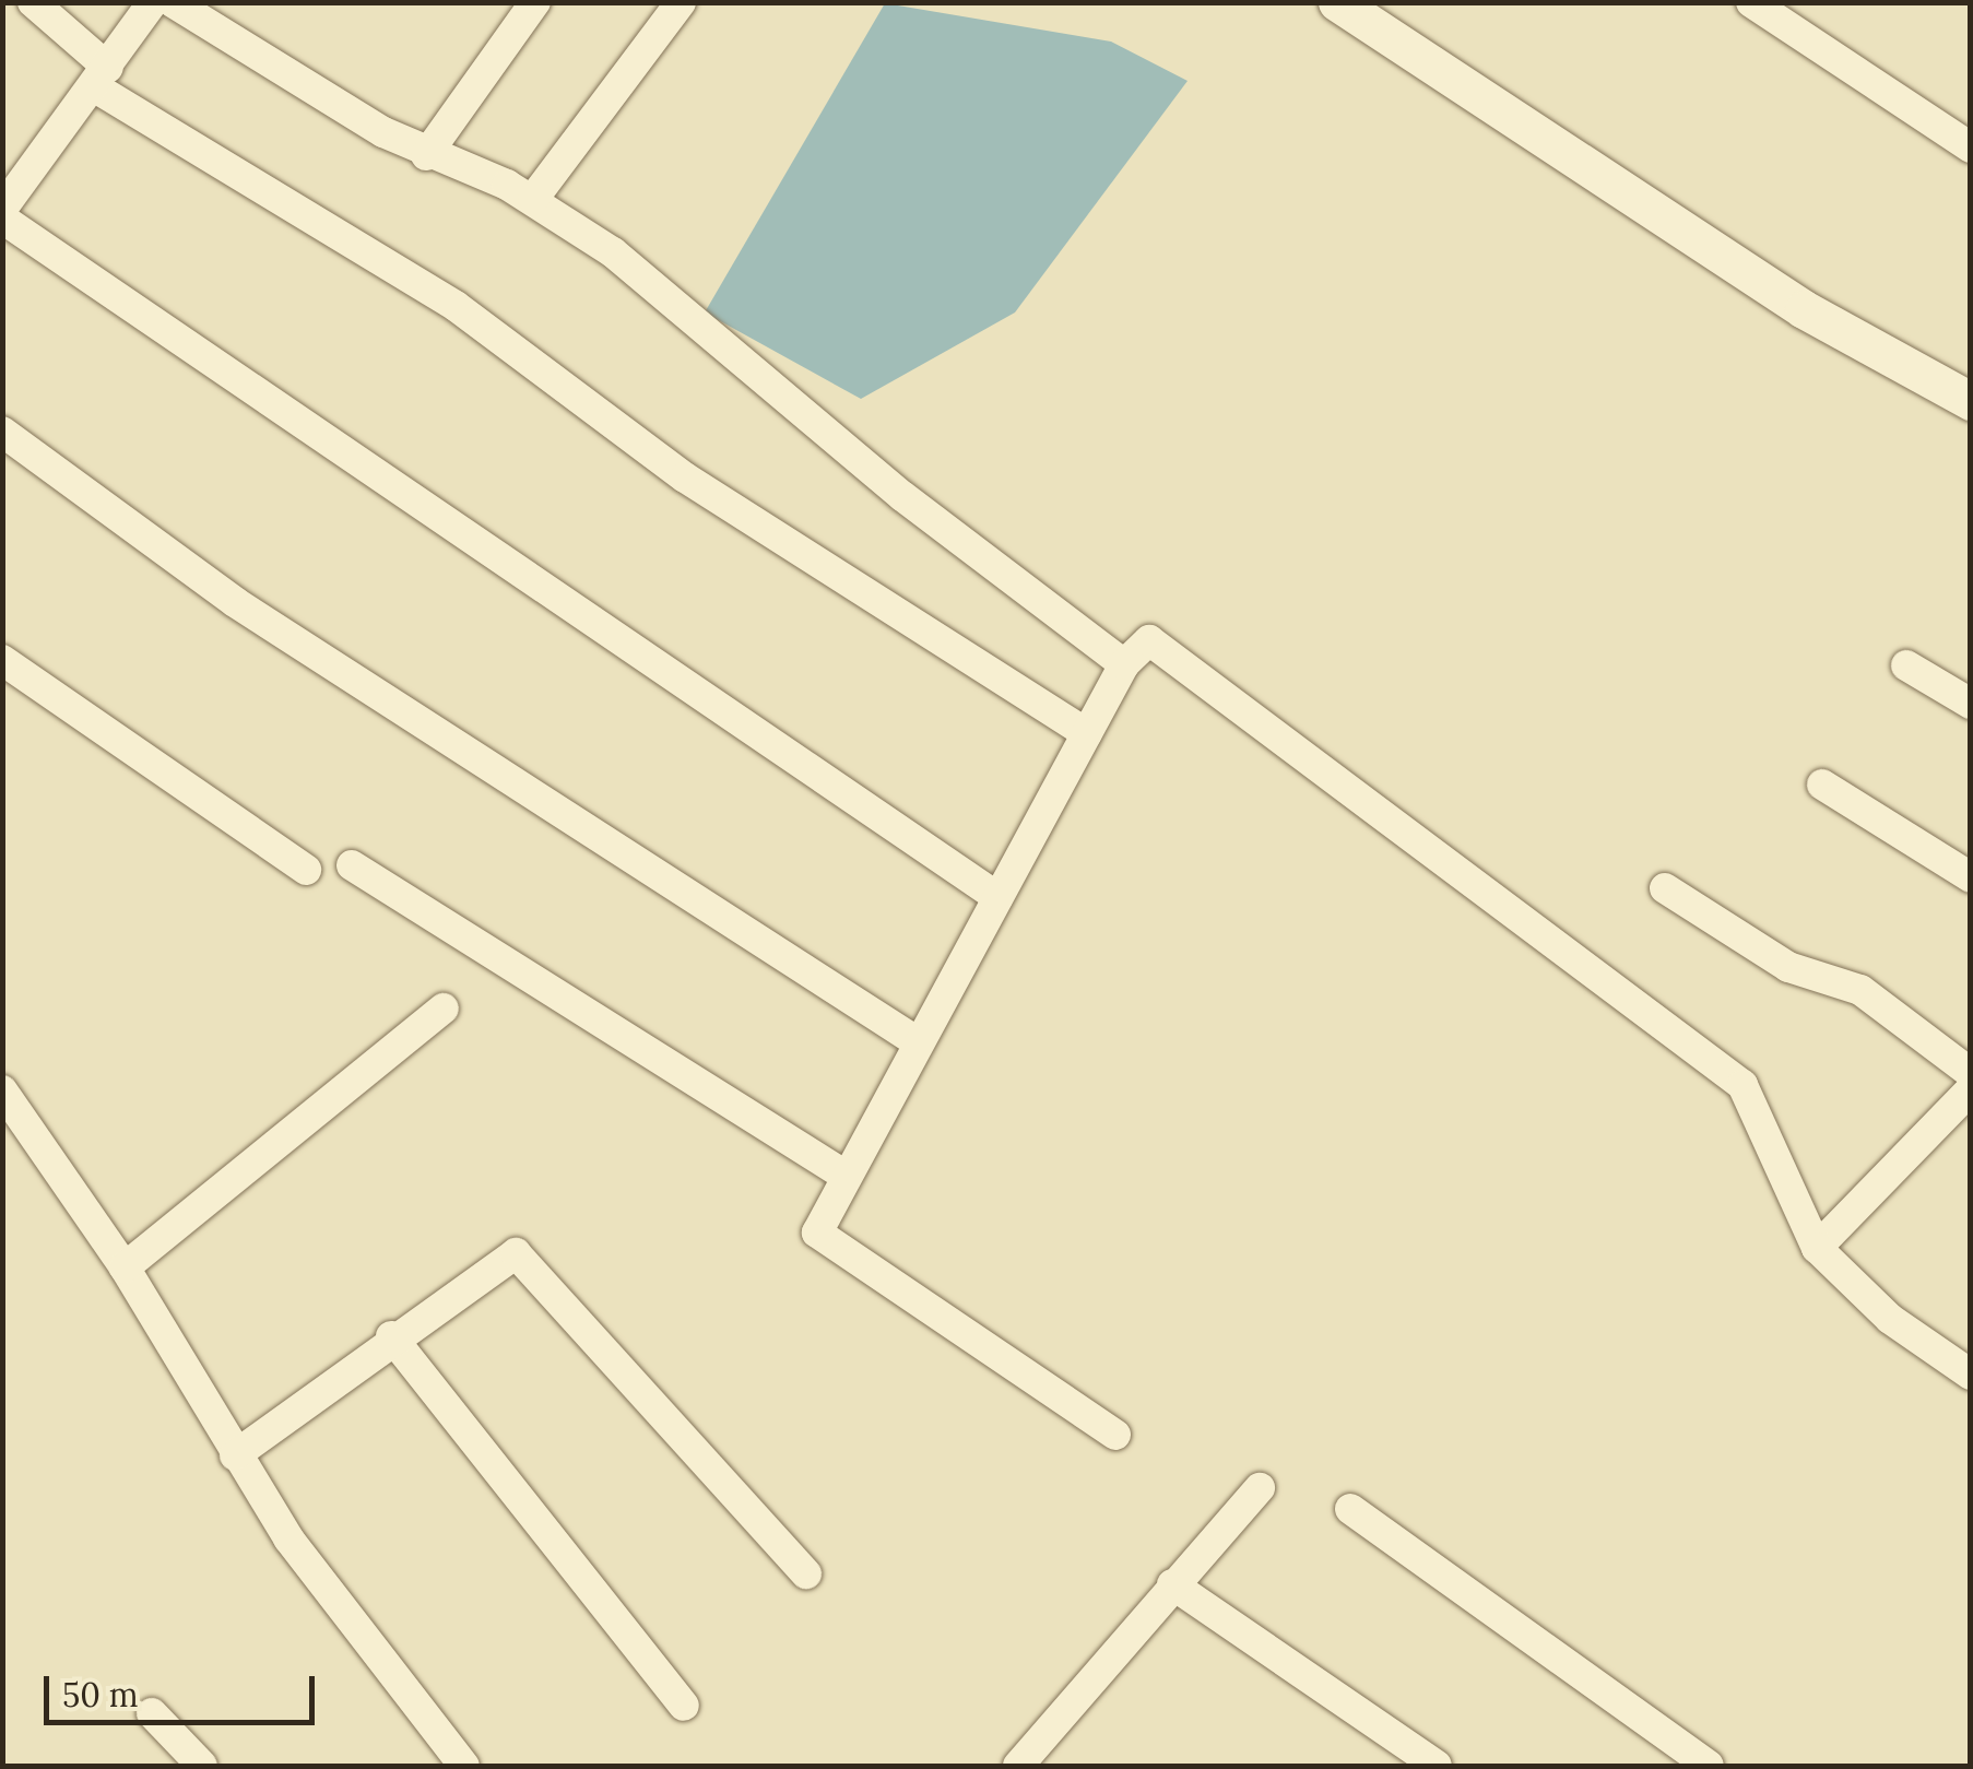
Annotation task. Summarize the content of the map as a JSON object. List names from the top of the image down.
{
  "scale_bar": "50 m"
}
